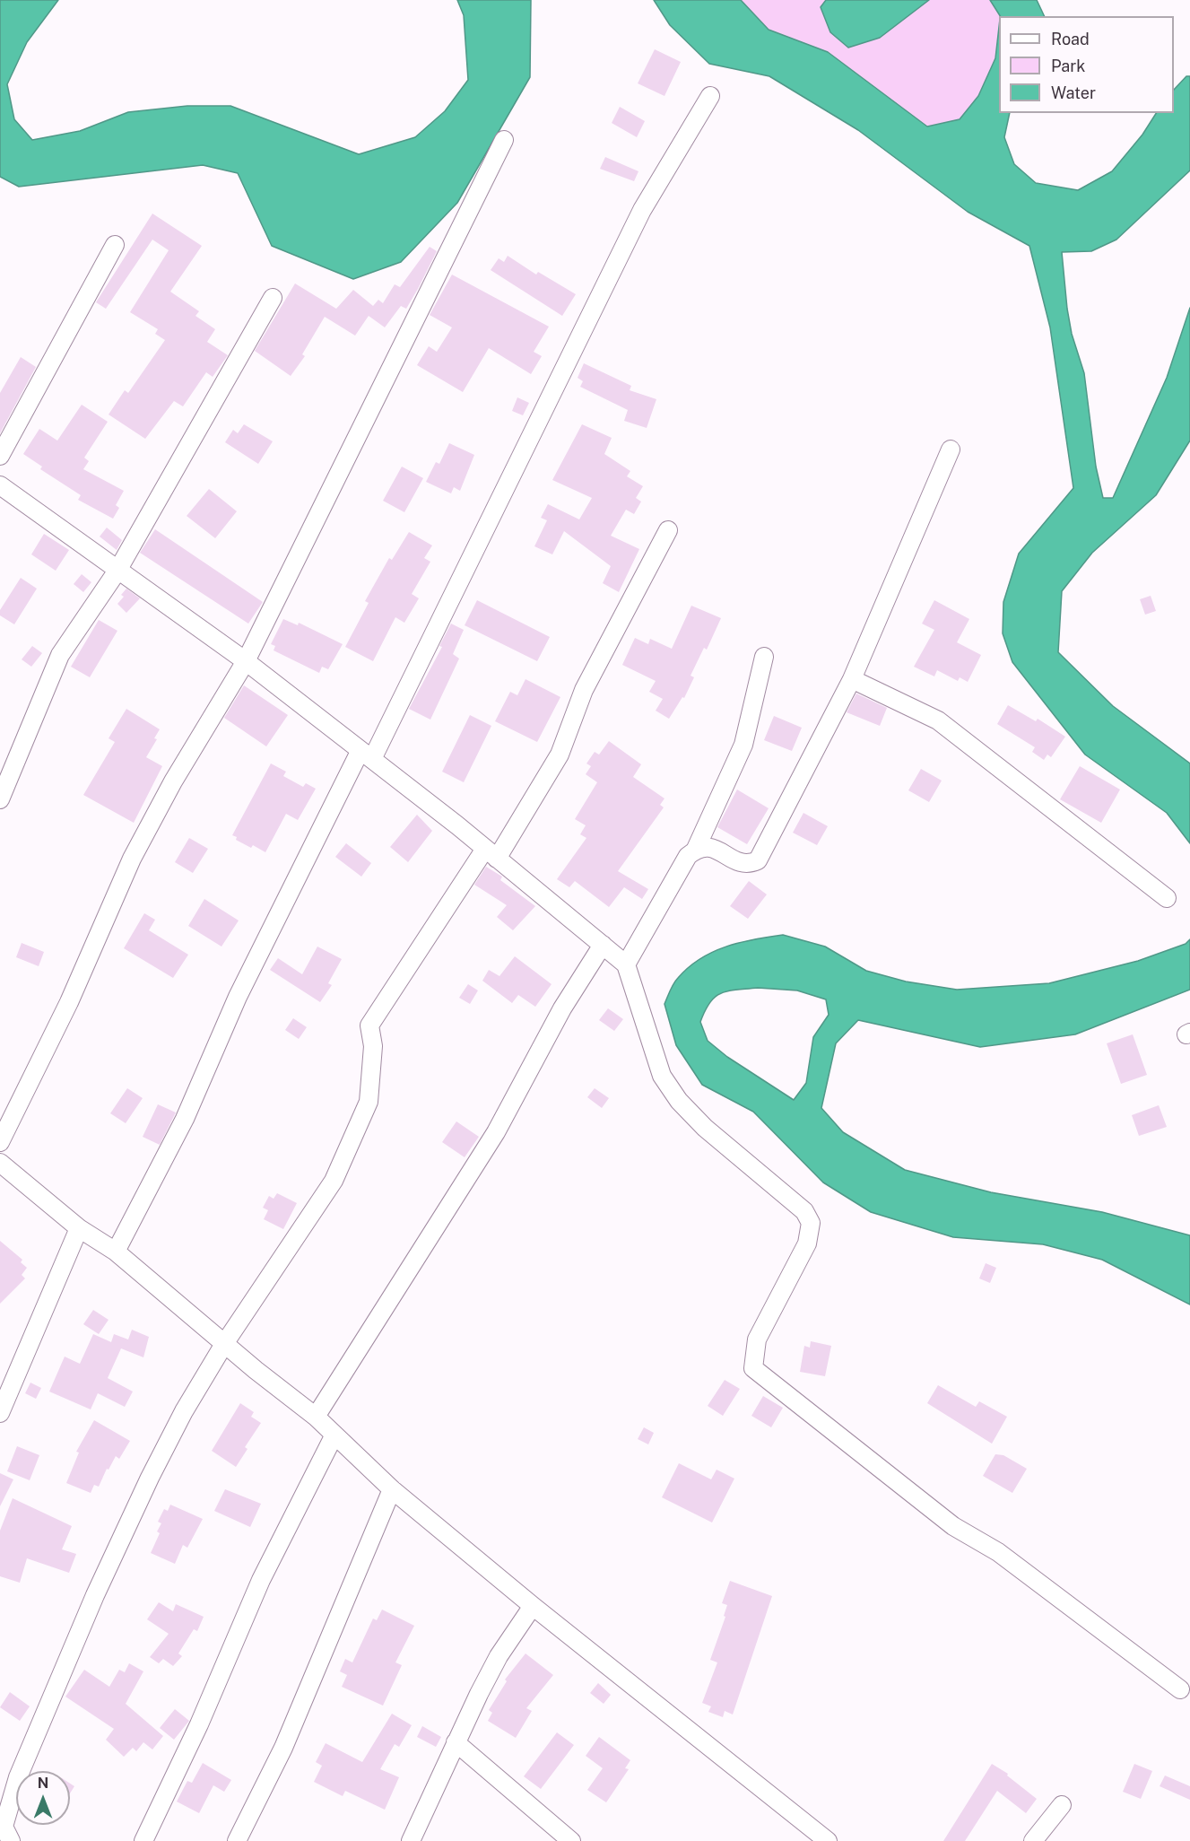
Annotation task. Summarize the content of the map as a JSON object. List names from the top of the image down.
{
  "legend": ["Road", "Park", "Water"],
  "north": "top"
}
